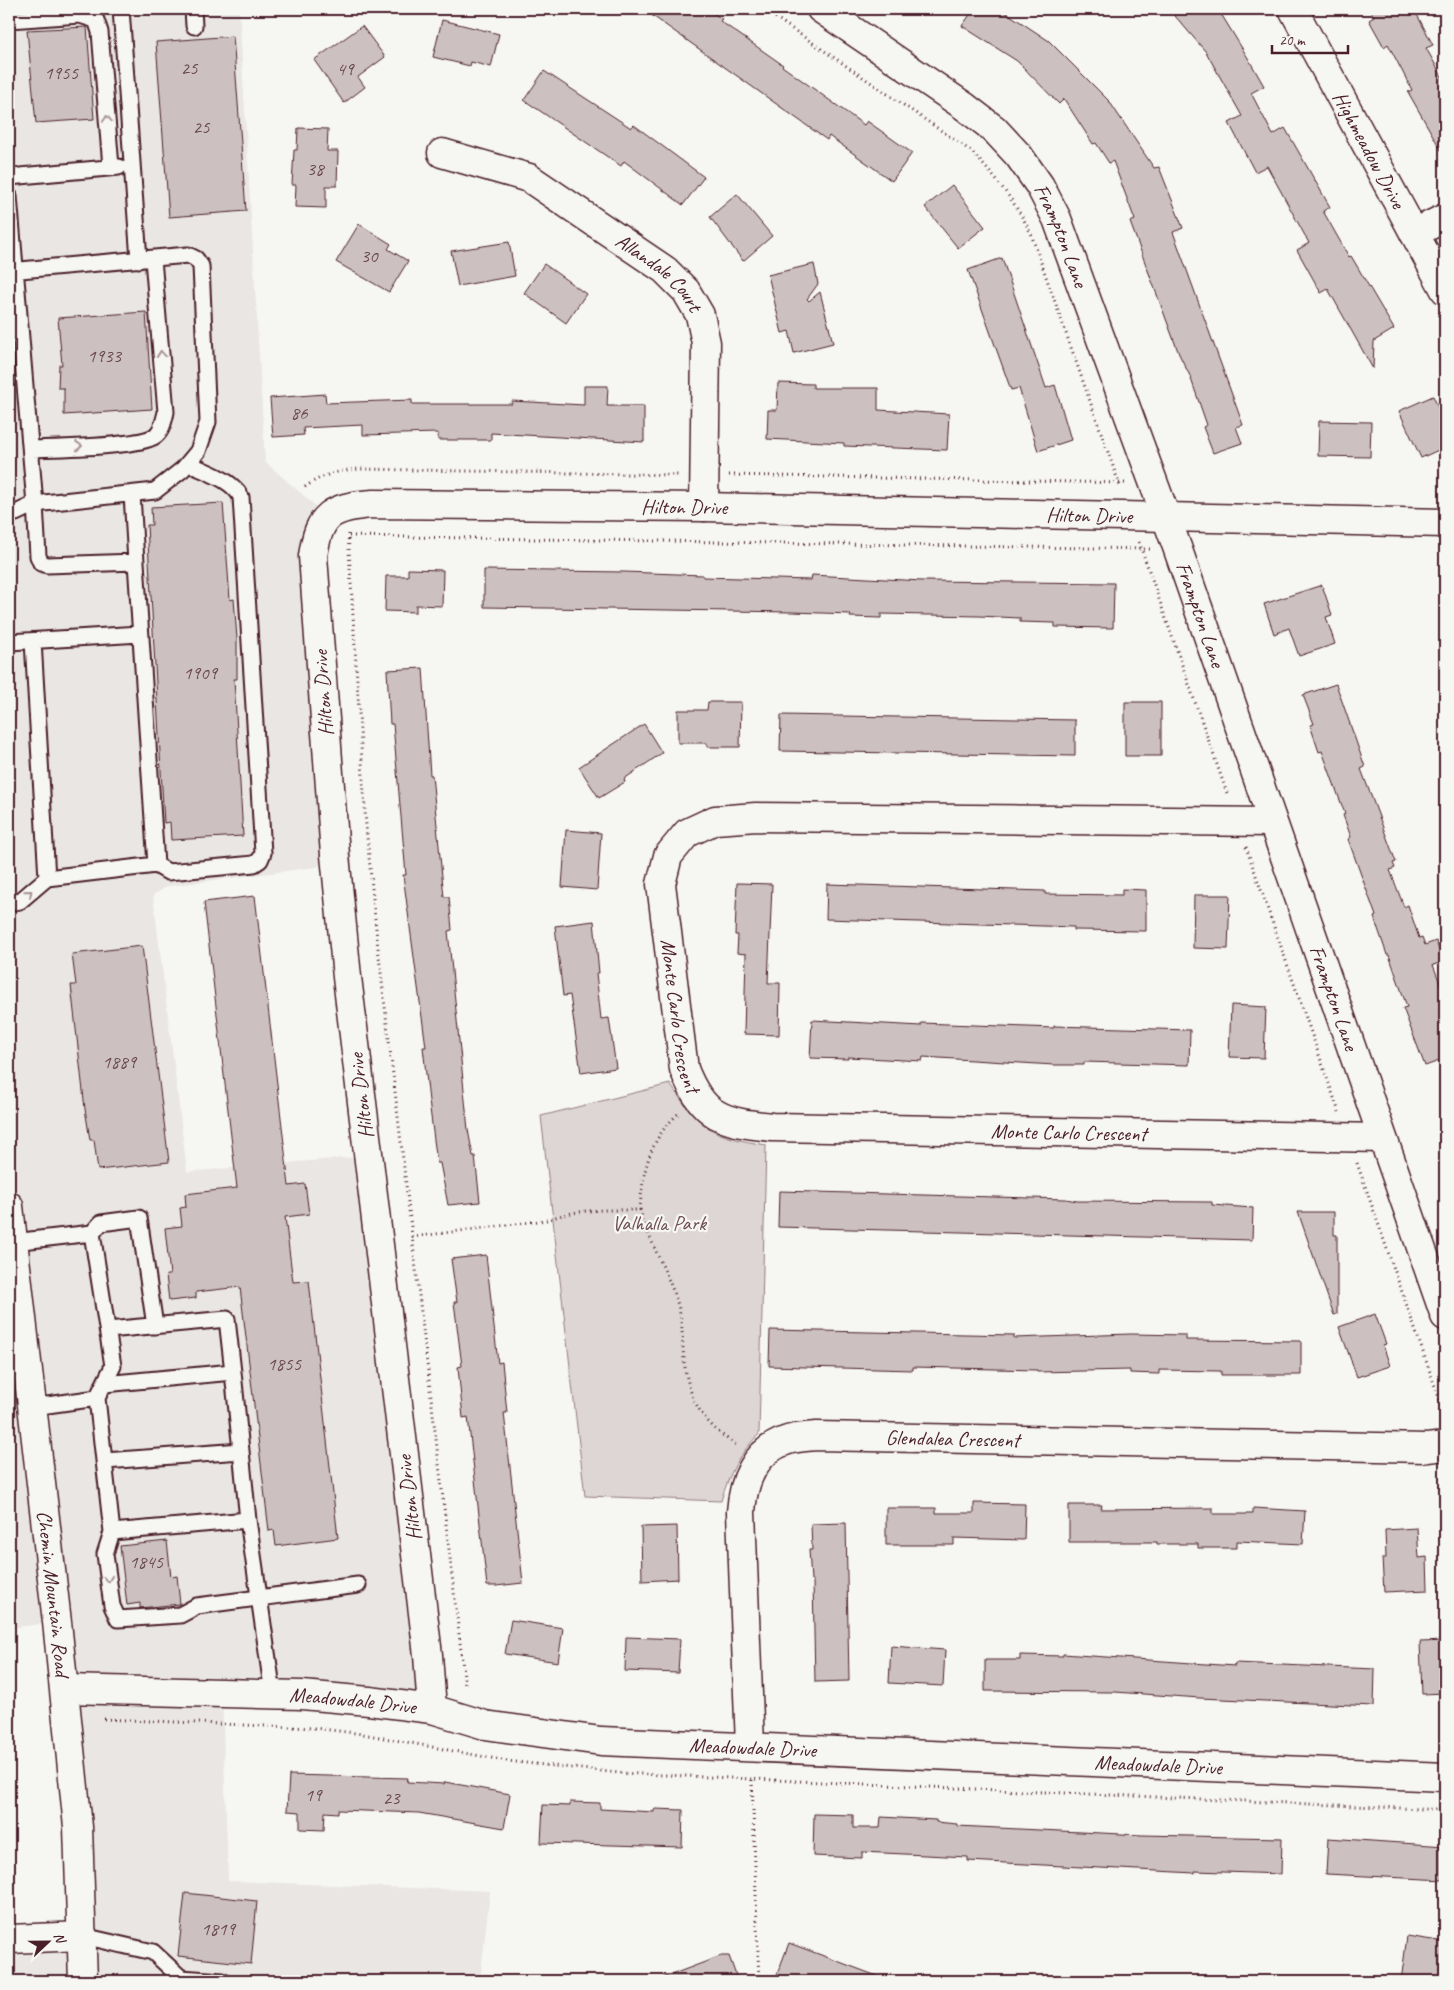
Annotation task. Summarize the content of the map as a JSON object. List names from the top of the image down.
{
  "streets": {
    "street": [
      "Highmeadow Drive",
      "Frampton Lane",
      "Allandale Court",
      "Hilton Drive",
      "Monte Carlo Crescent",
      "Glendalea Crescent",
      "Chemin Mountain Road",
      "Meadowdale Drive"
    ]
  },
  "crossings": [
    ["Frampton Lane", "Hilton Drive"],
    ["Frampton Lane", "Monte Carlo Crescent"],
    ["Allandale Court", "Hilton Drive"],
    ["Hilton Drive", "Meadowdale Drive"],
    ["Glendalea Crescent", "Meadowdale Drive"],
    ["Chemin Mountain Road", "Meadowdale Drive"]
  ],
  "parks": ["Valhalla Park"],
  "house_numbers": [
    "25",
    "49",
    "1955",
    "25",
    "38",
    "30",
    "1933",
    "86",
    "1909",
    "1889",
    "1855",
    "1845",
    "19",
    "23",
    "1819"
  ],
  "scale_bar": "20 m",
  "north": "right"
}
